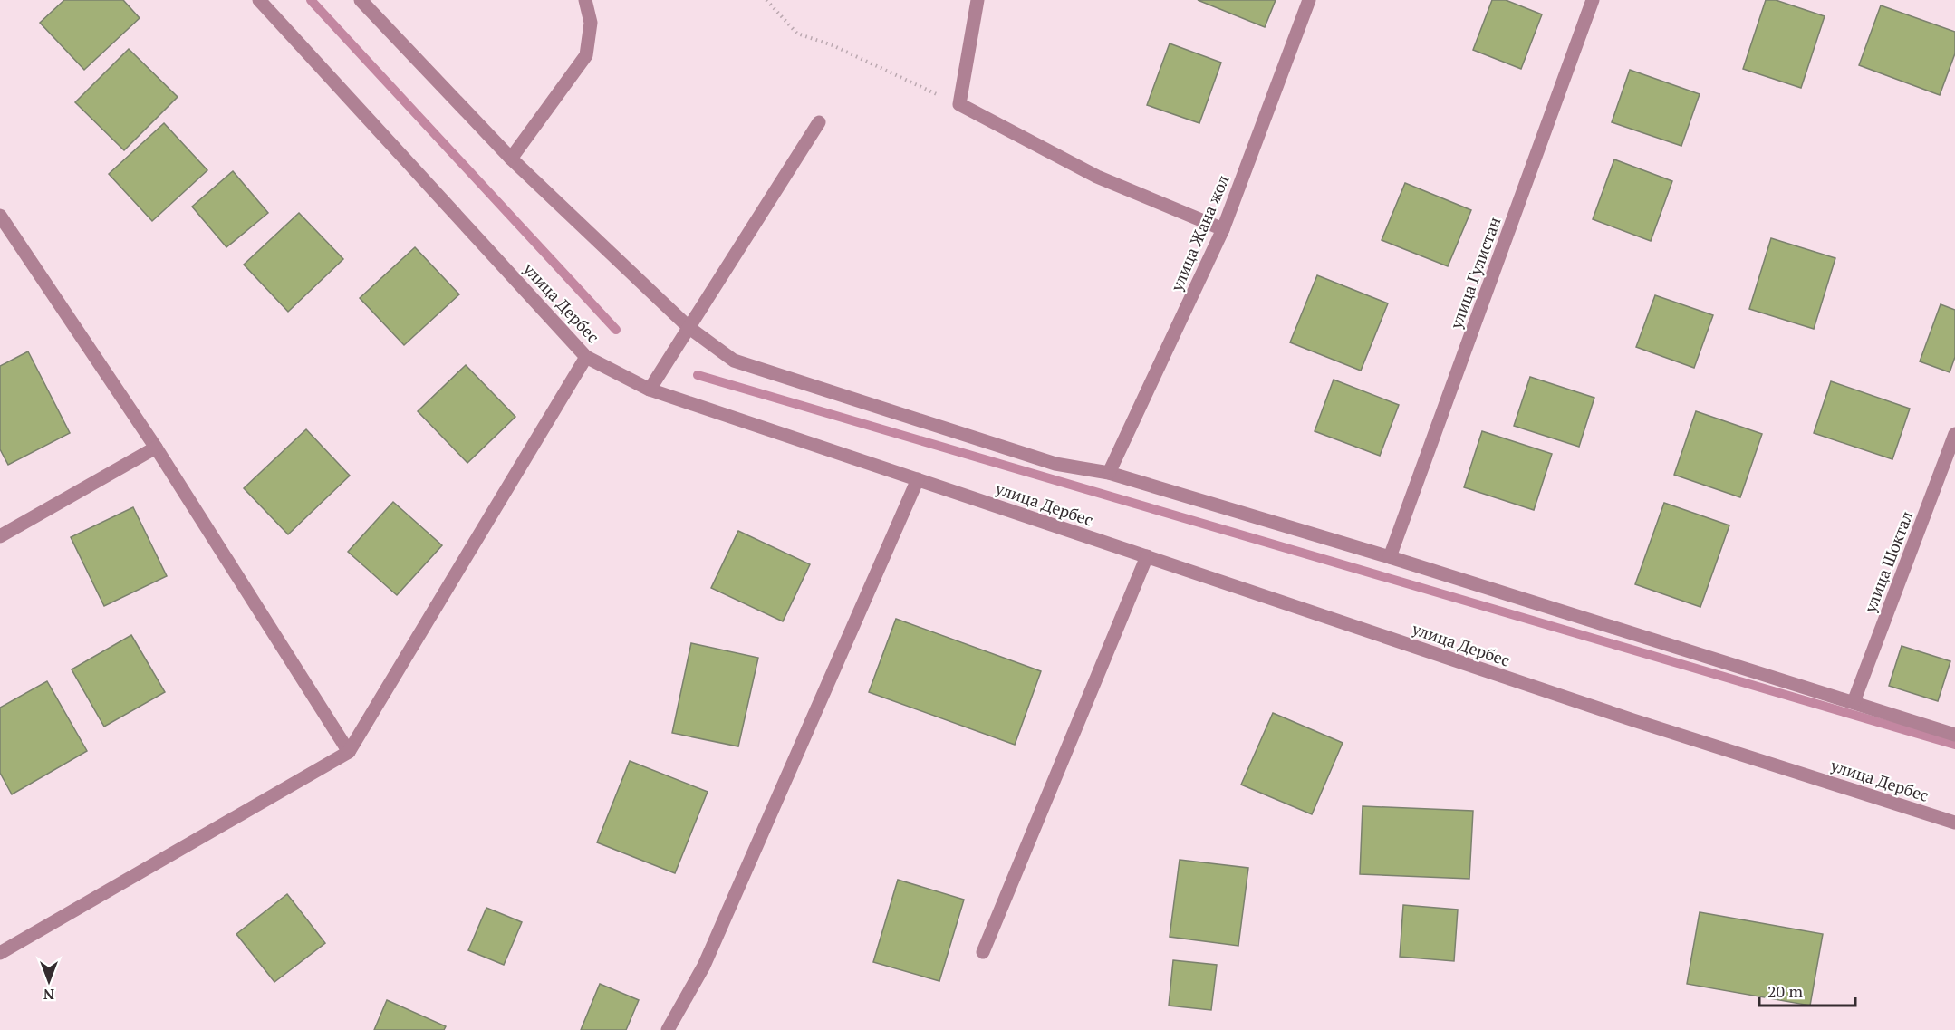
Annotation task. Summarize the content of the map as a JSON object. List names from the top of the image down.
{
  "streets": {
    "street": [
      "улица Жана жол",
      "улица Гулистан",
      "улица Дербес",
      "улица Шоктал"
    ]
  },
  "scale_bar": "20 m",
  "north": "bottom"
}
